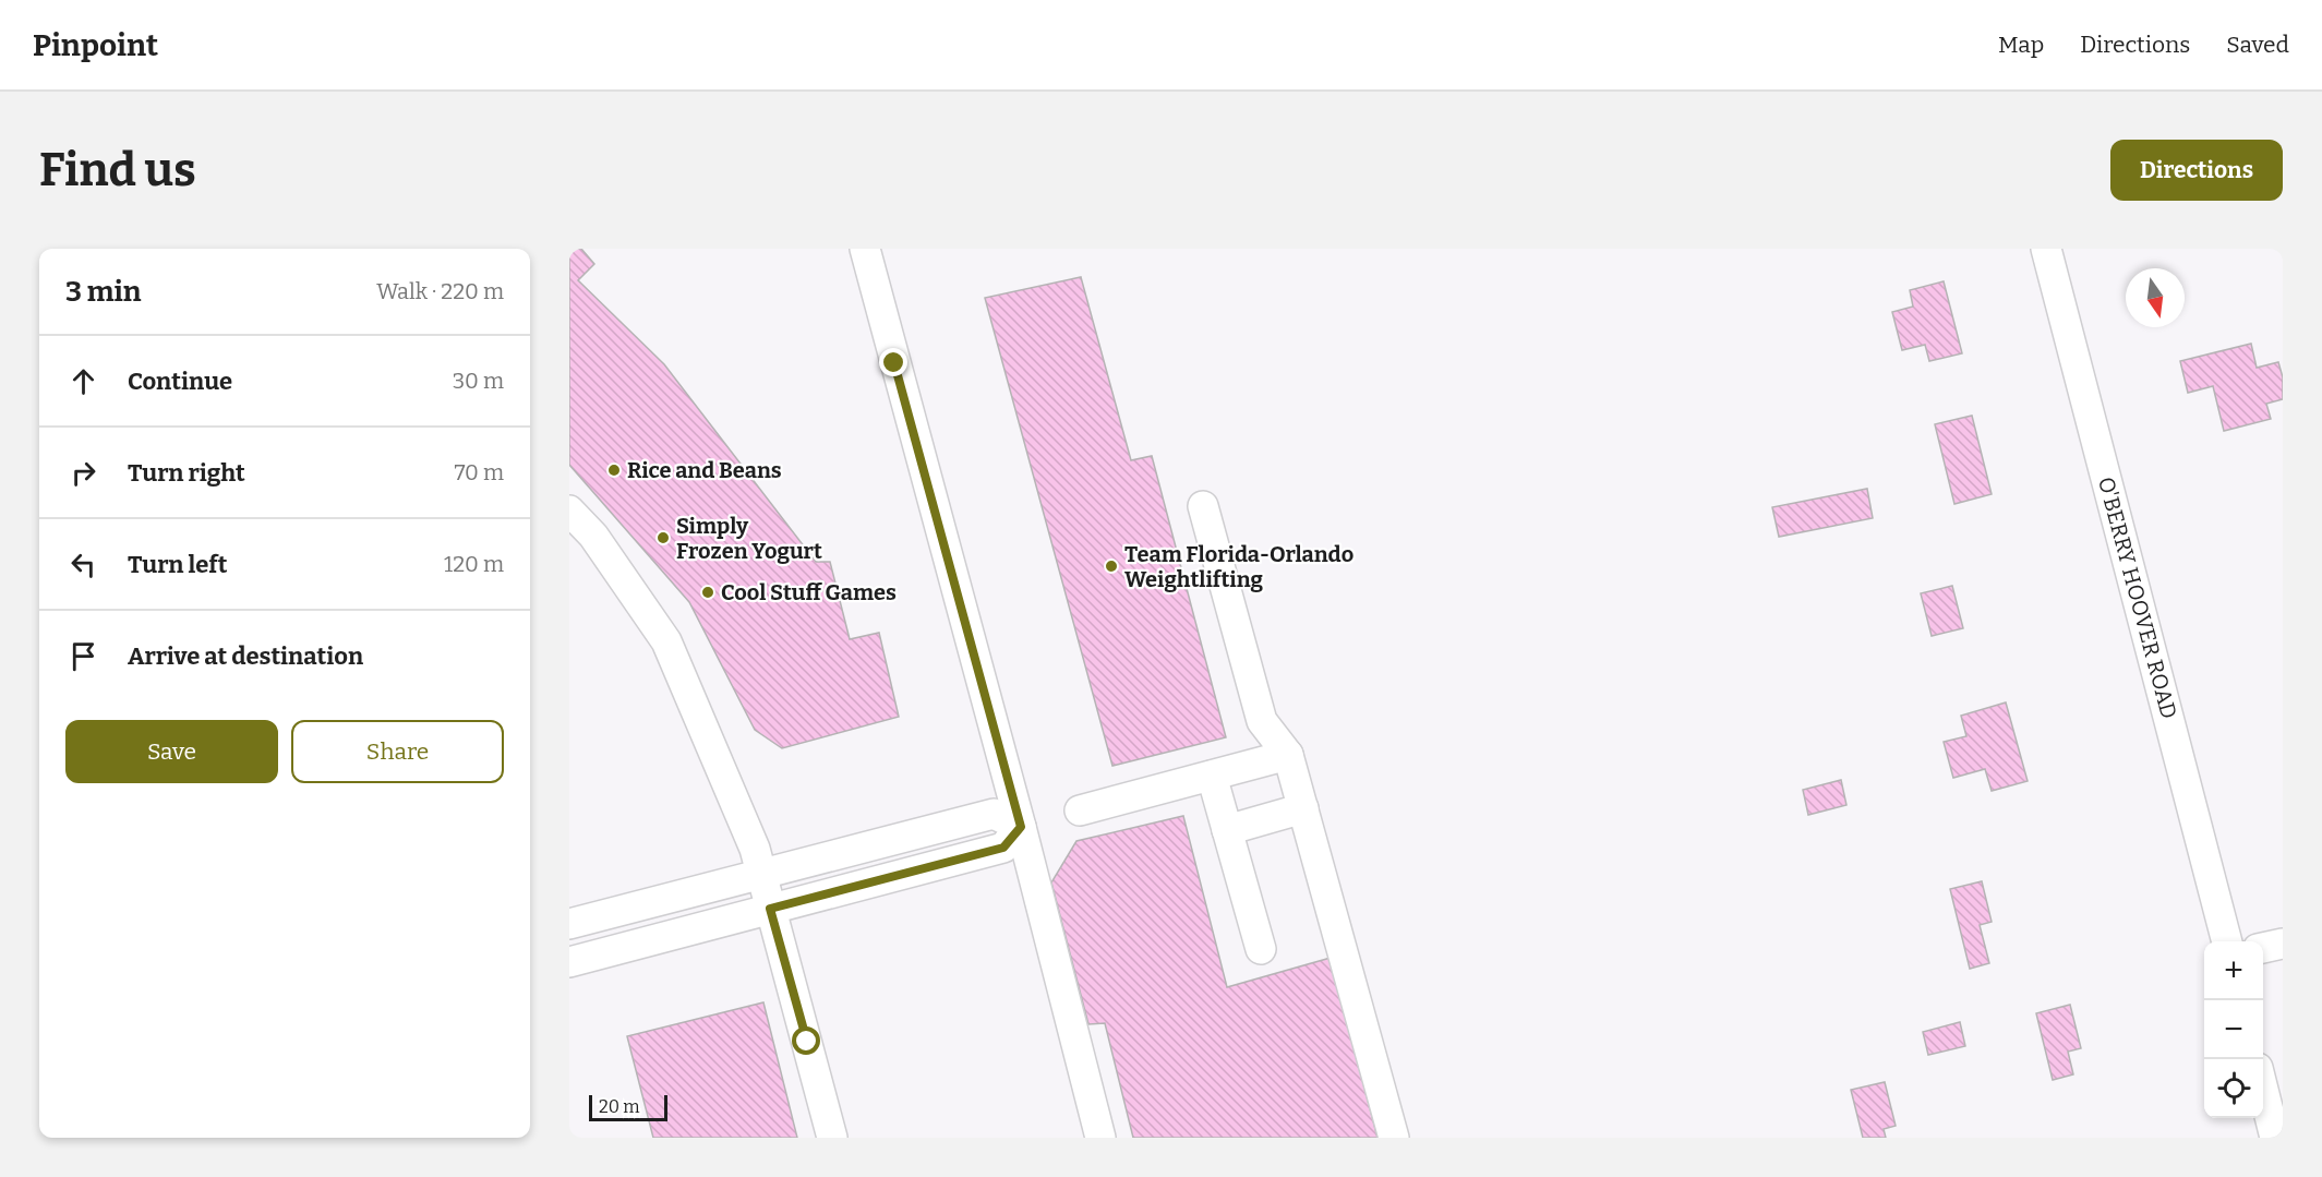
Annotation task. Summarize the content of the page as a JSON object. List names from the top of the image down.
{
  "streets": {
    "street": ["O'BERRY HOOVER ROAD"]
  },
  "places": [
    "Rice and Beans",
    "Simply Frozen Yogurt",
    "Team Florida-Orlando Weightlifting",
    "Cool Stuff Games"
  ],
  "scale_bar": "20 m",
  "north": "bottom",
  "page": {
    "header": "Pinpoint",
    "nav": ["Map", "Directions", "Saved"],
    "buttons": [
      "Directions",
      ["Save", "Share"]
    ],
    "title": "Find us",
    "heading": ["3 min", "Walk · 220 m"],
    "list": [
      ["Continue", "30 m"],
      ["Turn right", "70 m"],
      ["Turn left", "120 m"],
      "Arrive at destination"
    ],
    "map_buttons": ["+", "−"],
    "scale": "20 m"
  }
}
